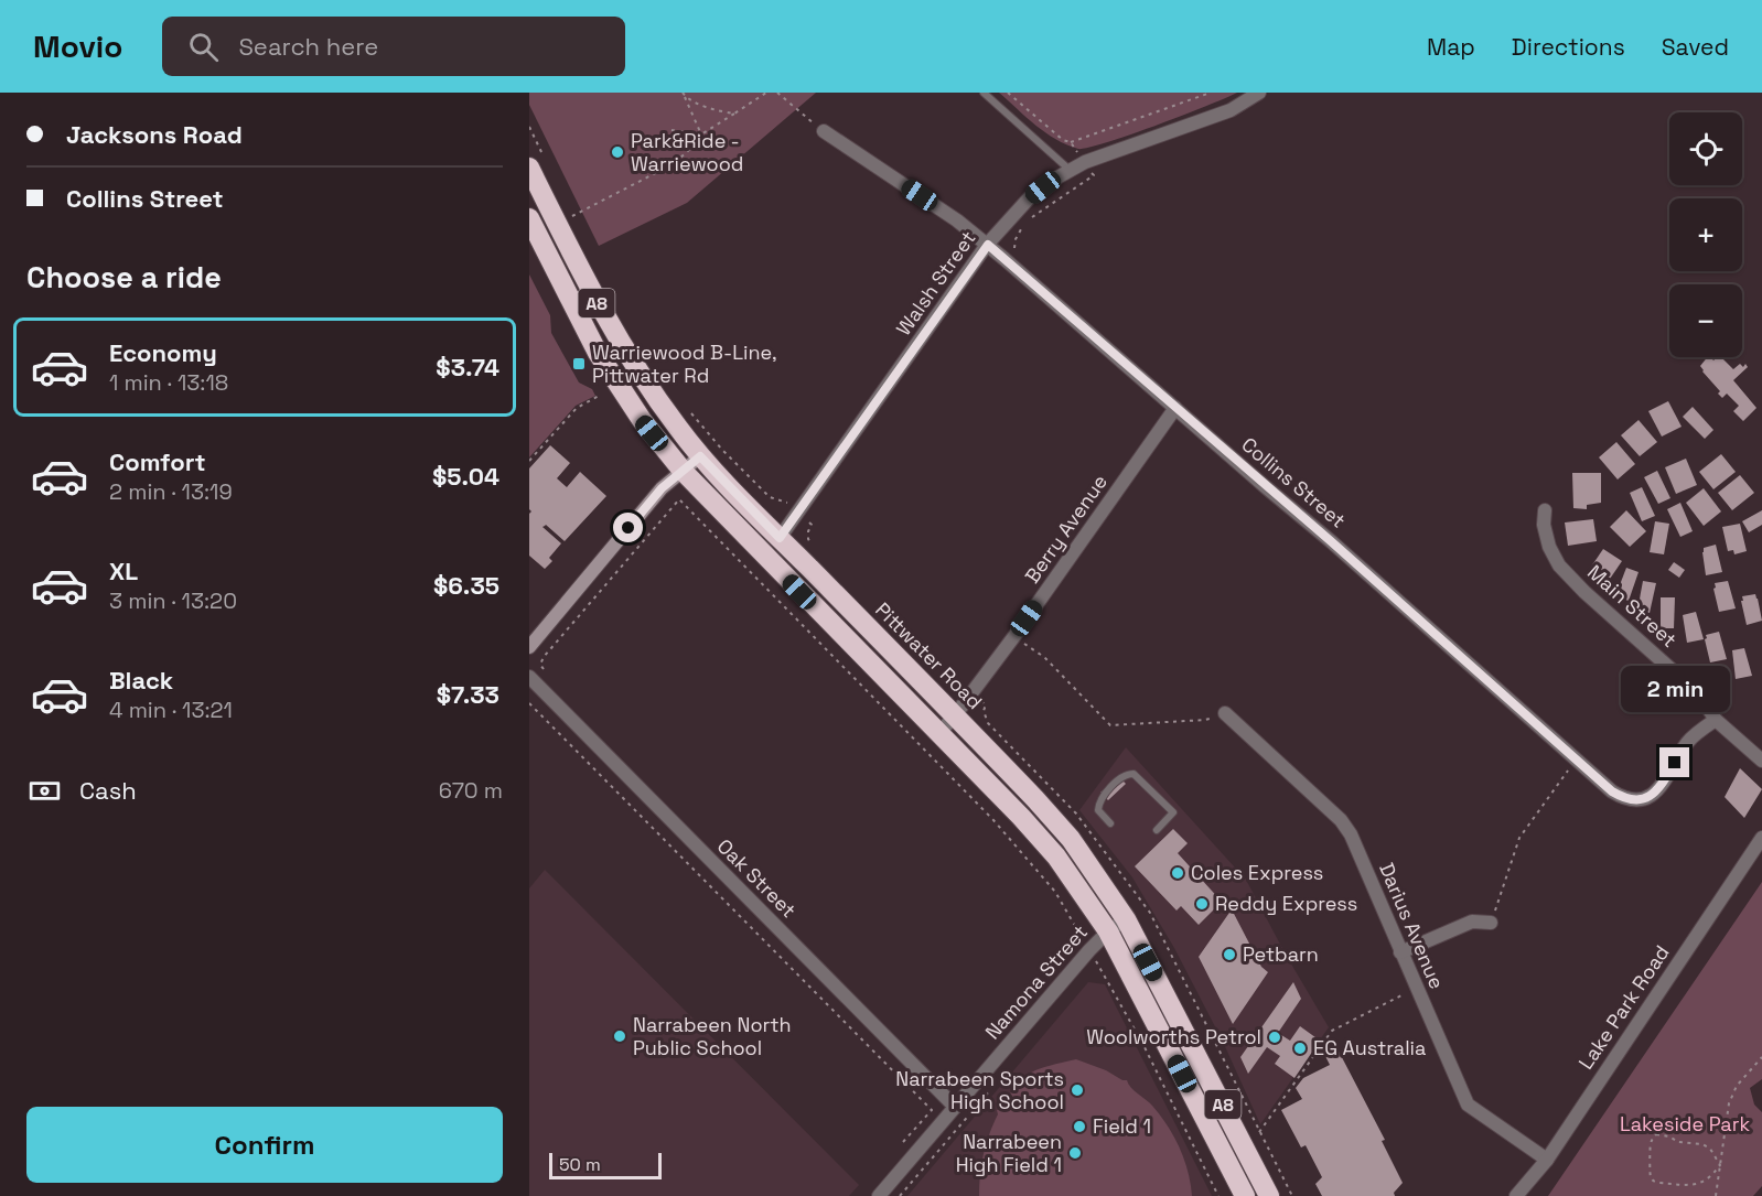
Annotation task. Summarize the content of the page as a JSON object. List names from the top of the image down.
{
  "streets": {
    "highway": ["A8", "Pittwater Road"],
    "street": [
      "Walsh Street",
      "Collins Street",
      "Berry Avenue",
      "Main Street",
      "Oak Street",
      "Darius Avenue",
      "Namona Street",
      "Lake Park Road"
    ]
  },
  "crossings": [
    ["Walsh Street", "Collins Street"],
    ["Walsh Street", "Pittwater Road"],
    ["A8", "Berry Avenue"],
    ["A8", "Namona Street"],
    ["Collins Street", "Berry Avenue"],
    ["Collins Street", "Main Street"],
    ["Berry Avenue", "Pittwater Road"],
    ["Pittwater Road", "Namona Street"],
    ["Oak Street", "Namona Street"],
    ["Darius Avenue", "Lake Park Road"]
  ],
  "parks": ["Lakeside Park"],
  "places": {
    "other": [
      "Park&Ride - Warriewood",
      "Coles Express",
      "Reddy Express",
      "Petbarn",
      "Narrabeen North Public School",
      "Woolworths Petrol",
      "EG Australia",
      "Narrabeen Sports High School",
      "Field 1",
      "Narrabeen High Field 1"
    ],
    "transit": ["Warriewood B-Line, Pittwater Rd"]
  },
  "scale_bar": "50 m",
  "page": {
    "header": "Movio",
    "search": "Search here",
    "nav": ["Map", "Directions", "Saved"],
    "banner": ["Jacksons Road", "Collins Street"],
    "map_buttons": ["+", "−"],
    "heading": "Choose a ride",
    "list": [
      {
        "name": "Economy",
        "note": "1 min · 13:18",
        "value": "$3.74"
      },
      {
        "name": "Comfort",
        "note": "2 min · 13:19",
        "value": "$5.04"
      },
      {
        "name": "XL",
        "note": "3 min · 13:20",
        "value": "$6.35"
      },
      {
        "name": "Black",
        "note": "4 min · 13:21",
        "value": "$7.33"
      }
    ],
    "bubble": "2 min",
    "pay": ["Cash", "670 m"],
    "buttons": "Confirm",
    "scale": "50 m"
  }
}
